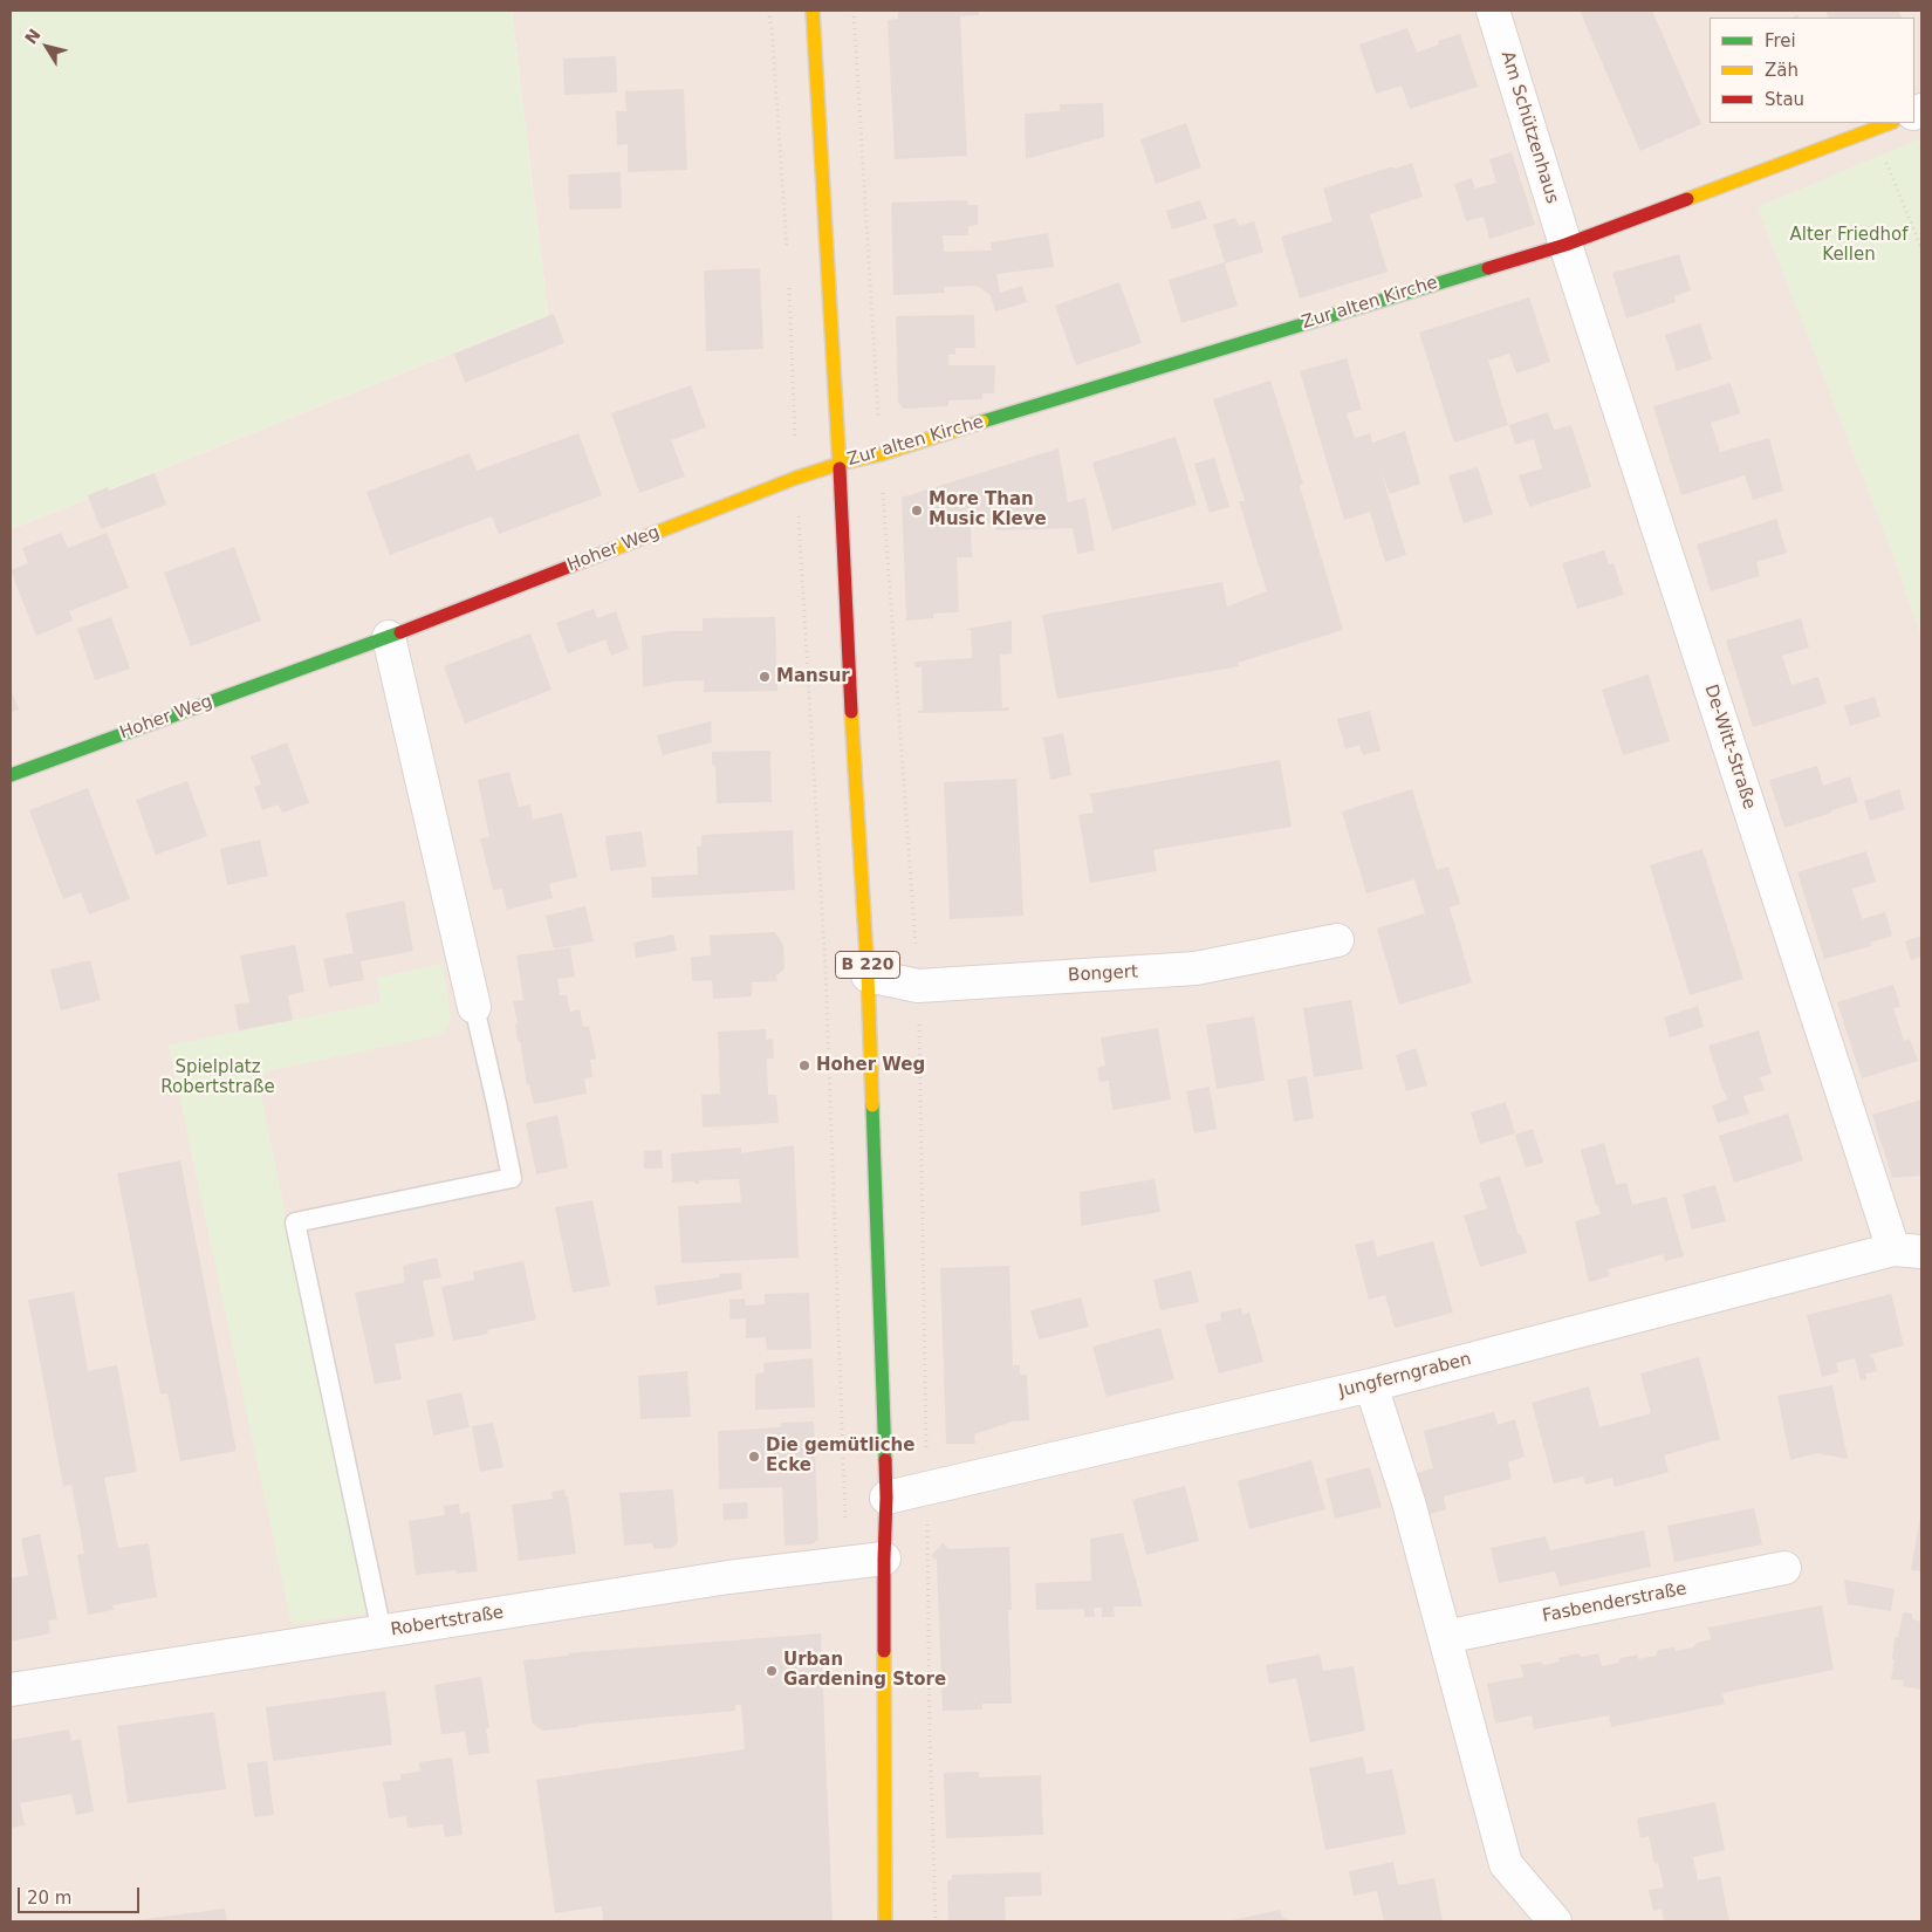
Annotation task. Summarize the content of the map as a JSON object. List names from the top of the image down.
{
  "streets": {
    "street": [
      "Am Schützenhaus",
      "Zur alten Kirche",
      "Hoher Weg",
      "De-Witt-Straße",
      "B 220",
      "Bongert",
      "Jungferngraben",
      "Fasbenderstraße",
      "Robertstraße"
    ]
  },
  "crossings": [
    ["Am Schützenhaus", "Zur alten Kirche"],
    ["Am Schützenhaus", "De-Witt-Straße"],
    ["Zur alten Kirche", "Hoher Weg"],
    ["Zur alten Kirche", "De-Witt-Straße"],
    ["Zur alten Kirche", "B 220"],
    ["Hoher Weg", "B 220"],
    ["De-Witt-Straße", "Jungferngraben"],
    ["B 220", "Bongert"],
    ["B 220", "Jungferngraben"],
    ["B 220", "Robertstraße"]
  ],
  "parks": ["Alter Friedhof Kellen", "Spielplatz Robertstraße"],
  "places": [
    "More Than Music Kleve",
    "Mansur",
    "Hoher Weg",
    "Die gemütliche Ecke",
    "Urban Gardening Store"
  ],
  "legend": ["Frei", "Zäh", "Stau"],
  "scale_bar": "20 m",
  "north": "top left"
}
